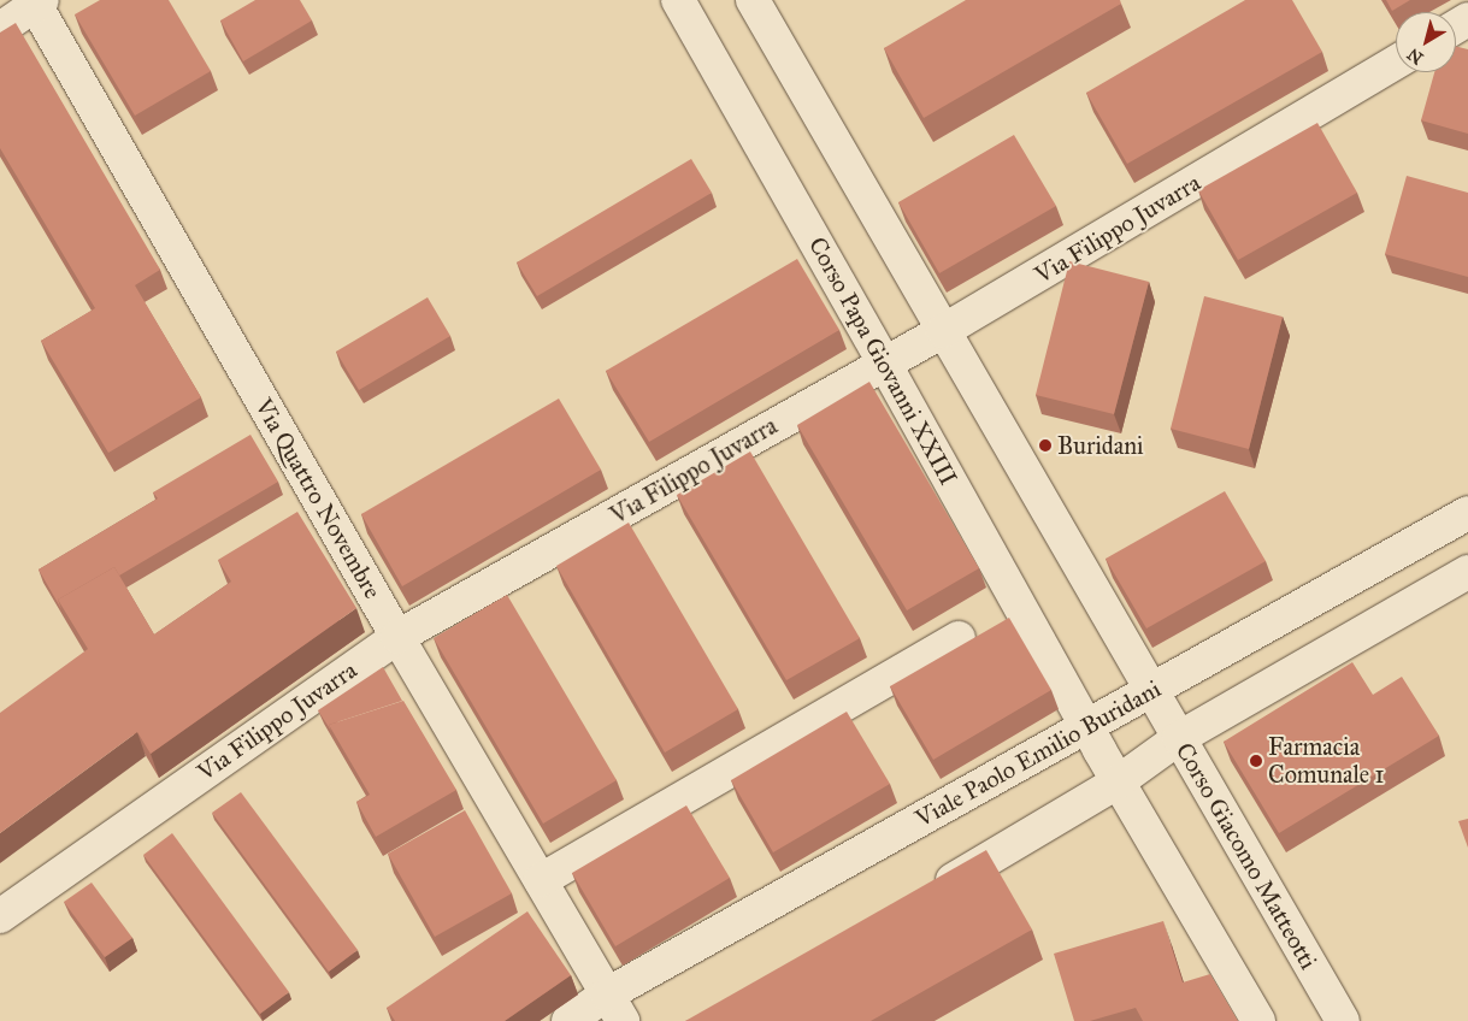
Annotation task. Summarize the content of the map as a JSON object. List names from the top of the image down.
{
  "streets": {
    "street": [
      "Via Filippo Juvarra",
      "Corso Papa Giovanni XXIII",
      "Via Quattro Novembre",
      "Viale Paolo Emilio Buridani",
      "Corso Giacomo Matteotti"
    ]
  },
  "crossings": [
    ["Via Filippo Juvarra", "Corso Papa Giovanni XXIII"],
    ["Via Filippo Juvarra", "Via Quattro Novembre"],
    ["Corso Papa Giovanni XXIII", "Viale Paolo Emilio Buridani"],
    ["Via Quattro Novembre", "Viale Paolo Emilio Buridani"],
    ["Viale Paolo Emilio Buridani", "Corso Giacomo Matteotti"]
  ],
  "places": ["Buridani", "Farmacia Comunale 1"],
  "north": "bottom left"
}
